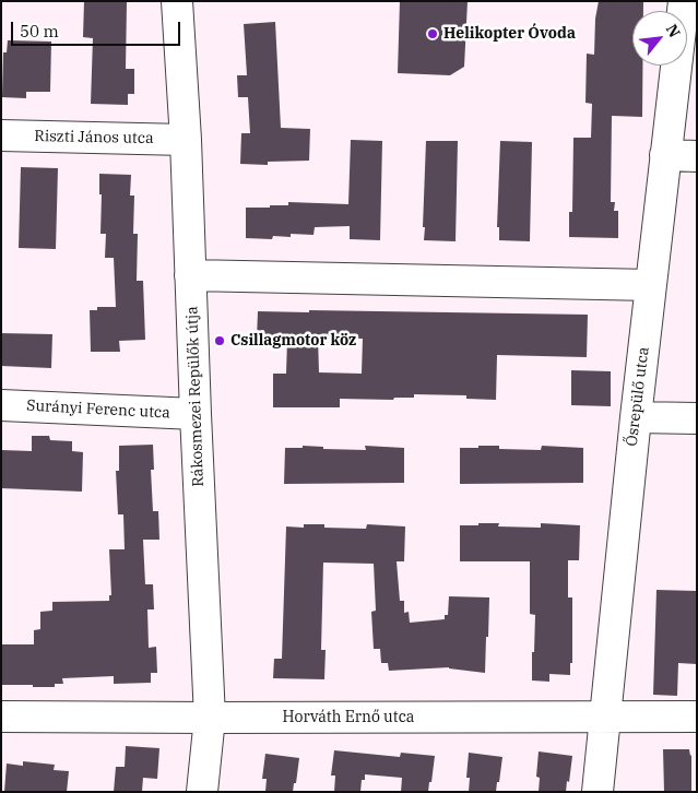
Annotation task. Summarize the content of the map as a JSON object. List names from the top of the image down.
{
  "streets": {
    "street": [
      "Riszti János utca",
      "Rákosmezei Repülők útja",
      "Ősrepülő utca",
      "Surányi Ferenc utca",
      "Horváth Ernő utca"
    ]
  },
  "crossings": [
    ["Riszti János utca", "Rákosmezei Repülők útja"],
    ["Rákosmezei Repülők útja", "Surányi Ferenc utca"],
    ["Rákosmezei Repülők útja", "Horváth Ernő utca"],
    ["Ősrepülő utca", "Horváth Ernő utca"]
  ],
  "places": ["Helikopter Óvoda", "Csillagmotor köz"],
  "scale_bar": "50 m",
  "north": "top right"
}
